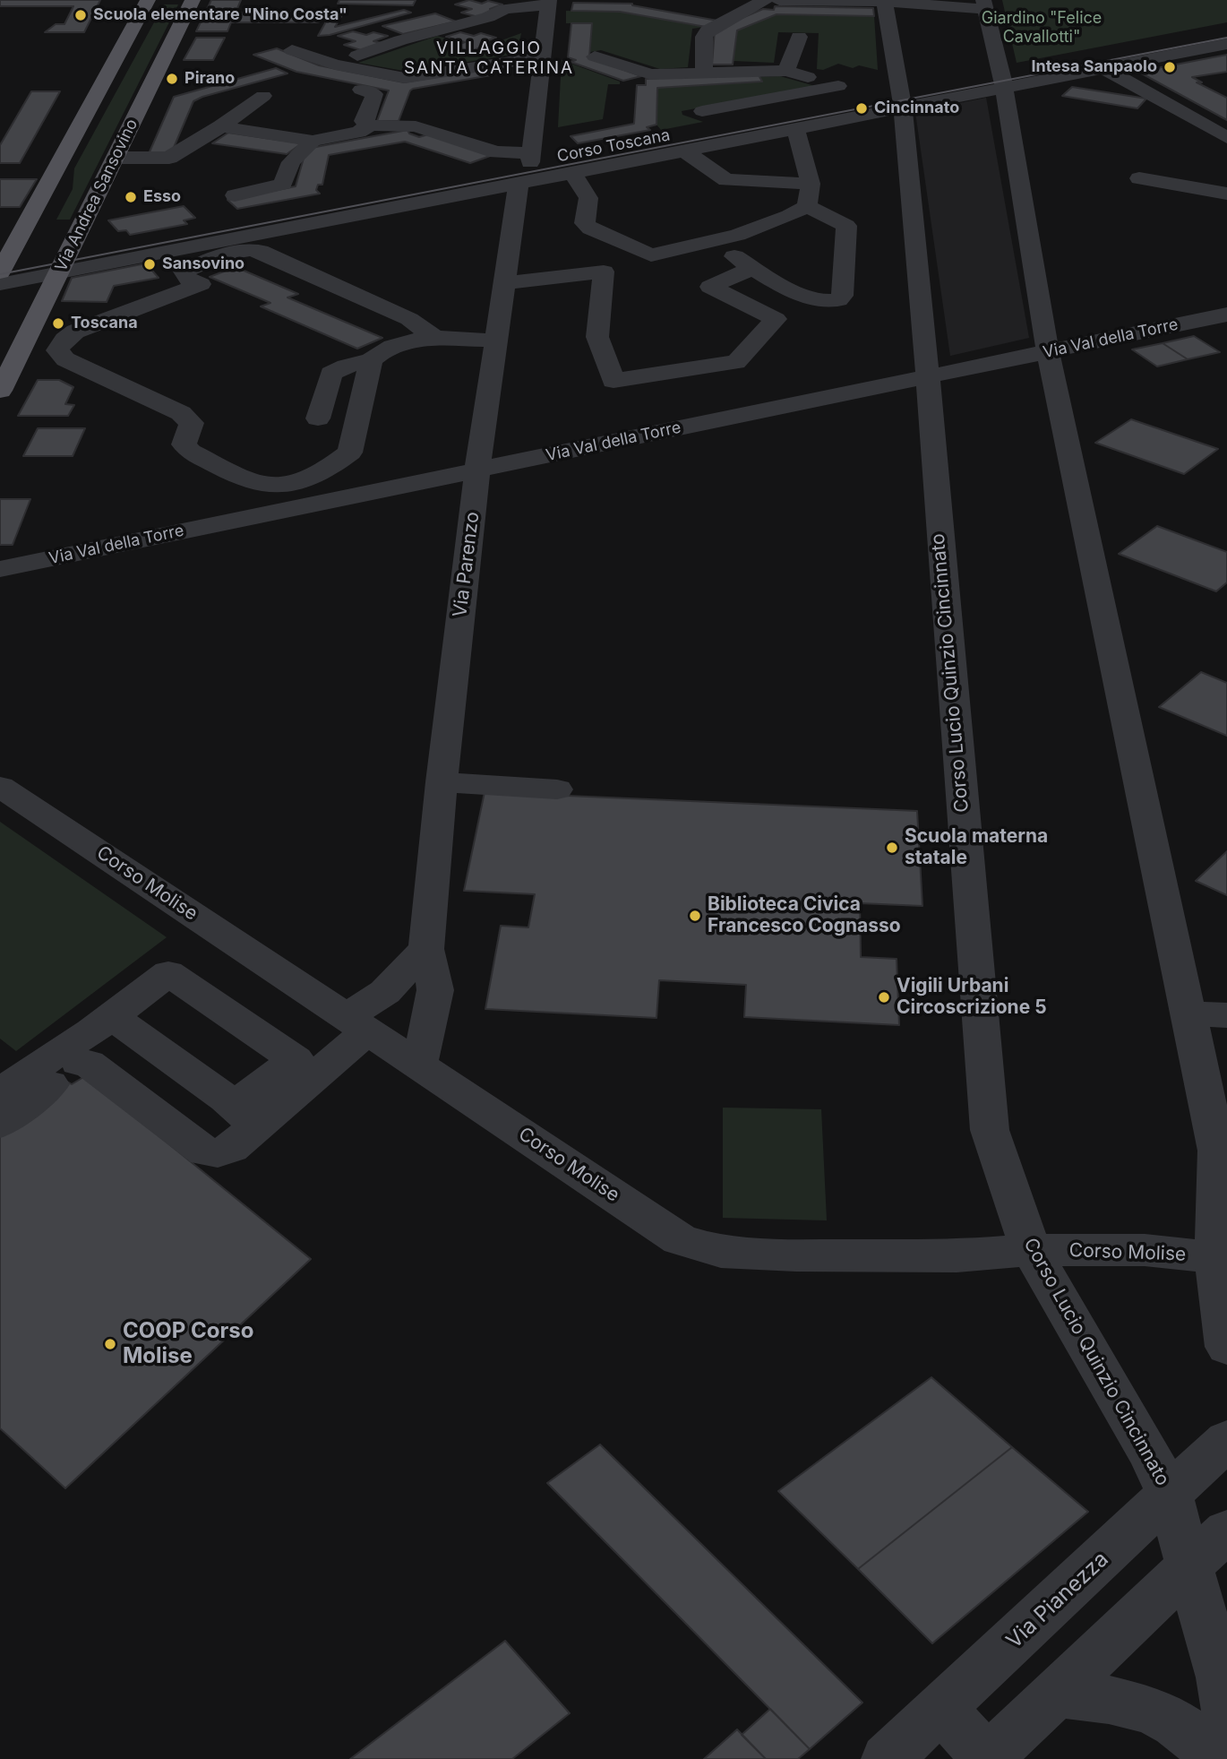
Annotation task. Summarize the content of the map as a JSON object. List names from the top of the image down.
{
  "streets": {
    "main road": ["Via Andrea Sansovino"],
    "street": [
      "Corso Toscana",
      "Via Val della Torre",
      "Via Parenzo",
      "Corso Lucio Quinzio Cincinnato",
      "Corso Molise",
      "Via Pianezza"
    ]
  },
  "crossings": [
    ["Corso Toscana", "Via Andrea Sansovino"],
    ["Corso Toscana", "Via Parenzo"],
    ["Corso Toscana", "Corso Lucio Quinzio Cincinnato"],
    ["Via Val della Torre", "Via Parenzo"],
    ["Via Val della Torre", "Corso Lucio Quinzio Cincinnato"],
    ["Via Parenzo", "Corso Molise"],
    ["Corso Lucio Quinzio Cincinnato", "Corso Molise"],
    ["Corso Lucio Quinzio Cincinnato", "Via Pianezza"]
  ],
  "districts": ["VILLAGGIO SANTA CATERINA"],
  "parks": ["Giardino \"Felice Cavallotti\""],
  "places": [
    "Scuola elementare \"Nino Costa\"",
    "Intesa Sanpaolo",
    "Pirano",
    "Cincinnato",
    "Esso",
    "Sansovino",
    "Toscana",
    "Scuola materna statale",
    "Biblioteca Civica Francesco Cognasso",
    "Vigili Urbani Circoscrizione 5",
    "COOP Corso Molise"
  ]
}
